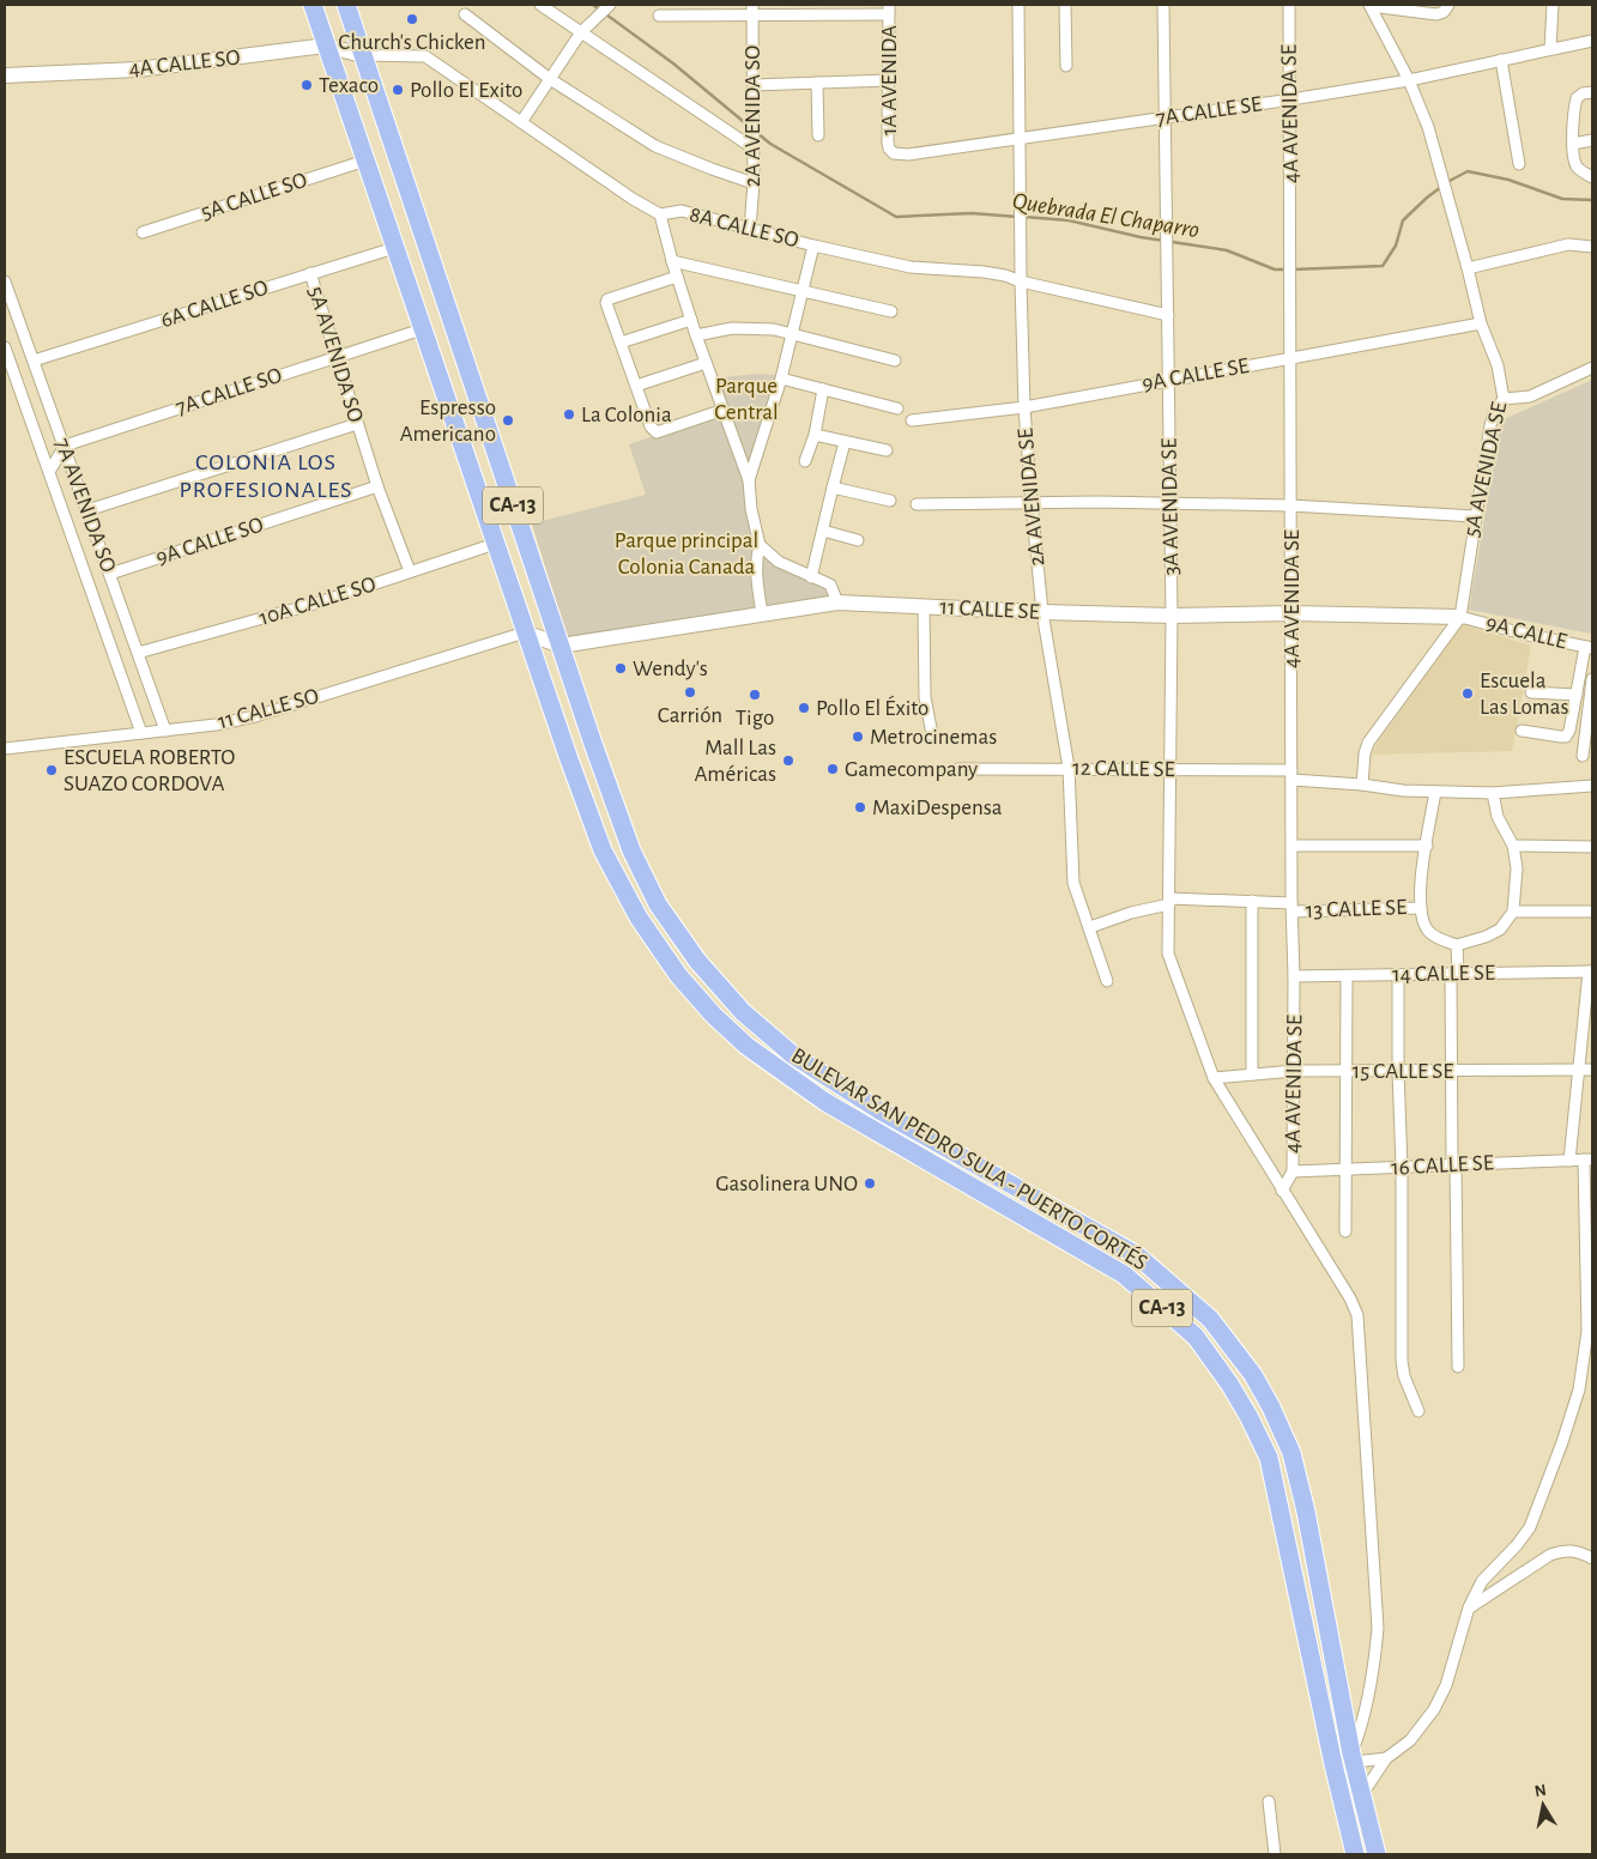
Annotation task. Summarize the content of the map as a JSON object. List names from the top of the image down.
{
  "streets": {
    "highway": ["CA-13", "BULEVAR SAN PEDRO SULA - PUERTO CORTÉS"],
    "street": [
      "4A CALLE SO",
      "1A AVENIDA",
      "7A CALLE SE",
      "4A AVENIDA SE",
      "2A AVENIDA SO",
      "5A CALLE SO",
      "8A CALLE SO",
      "6A CALLE SO",
      "5A AVENIDA SO",
      "9A CALLE SE",
      "7A CALLE SO",
      "5A AVENIDA SE",
      "2A AVENIDA SE",
      "7A AVENIDA SO",
      "3A AVENIDA SE",
      "9A CALLE SO",
      "10A CALLE SO",
      "11 CALLE SE",
      "9A CALLE",
      "11 CALLE SO",
      "12 CALLE SE",
      "13 CALLE SE",
      "14 CALLE SE",
      "15 CALLE SE",
      "16 CALLE SE"
    ]
  },
  "crossings": [
    ["4A CALLE SO", "8A CALLE SO"],
    ["4A CALLE SO", "BULEVAR SAN PEDRO SULA - PUERTO CORTÉS"],
    ["1A AVENIDA", "7A CALLE SE"],
    ["7A CALLE SE", "4A AVENIDA SE"],
    ["7A CALLE SE", "5A AVENIDA SE"],
    ["7A CALLE SE", "2A AVENIDA SE"],
    ["7A CALLE SE", "3A AVENIDA SE"],
    ["4A AVENIDA SE", "9A CALLE SE"],
    ["4A AVENIDA SE", "11 CALLE SE"],
    ["4A AVENIDA SE", "12 CALLE SE"],
    ["4A AVENIDA SE", "13 CALLE SE"],
    ["4A AVENIDA SE", "14 CALLE SE"],
    ["4A AVENIDA SE", "15 CALLE SE"],
    ["4A AVENIDA SE", "16 CALLE SE"],
    ["2A AVENIDA SO", "8A CALLE SO"],
    ["5A CALLE SO", "BULEVAR SAN PEDRO SULA - PUERTO CORTÉS"],
    ["8A CALLE SO", "2A AVENIDA SE"],
    ["8A CALLE SO", "3A AVENIDA SE"],
    ["8A CALLE SO", "BULEVAR SAN PEDRO SULA - PUERTO CORTÉS"],
    ["6A CALLE SO", "5A AVENIDA SO"],
    ["6A CALLE SO", "7A AVENIDA SO"],
    ["6A CALLE SO", "BULEVAR SAN PEDRO SULA - PUERTO CORTÉS"],
    ["5A AVENIDA SO", "7A CALLE SO"],
    ["5A AVENIDA SO", "9A CALLE SO"],
    ["5A AVENIDA SO", "10A CALLE SO"],
    ["9A CALLE SE", "5A AVENIDA SE"],
    ["9A CALLE SE", "2A AVENIDA SE"],
    ["9A CALLE SE", "3A AVENIDA SE"],
    ["7A CALLE SO", "7A AVENIDA SO"],
    ["7A CALLE SO", "BULEVAR SAN PEDRO SULA - PUERTO CORTÉS"],
    ["5A AVENIDA SE", "11 CALLE SE"],
    ["5A AVENIDA SE", "9A CALLE"],
    ["5A AVENIDA SE", "12 CALLE SE"],
    ["2A AVENIDA SE", "11 CALLE SE"],
    ["2A AVENIDA SE", "12 CALLE SE"],
    ["2A AVENIDA SE", "13 CALLE SE"],
    ["7A AVENIDA SO", "9A CALLE SO"],
    ["7A AVENIDA SO", "10A CALLE SO"],
    ["7A AVENIDA SO", "11 CALLE SO"],
    ["3A AVENIDA SE", "11 CALLE SE"],
    ["3A AVENIDA SE", "12 CALLE SE"],
    ["3A AVENIDA SE", "13 CALLE SE"],
    ["3A AVENIDA SE", "15 CALLE SE"],
    ["10A CALLE SO", "BULEVAR SAN PEDRO SULA - PUERTO CORTÉS"],
    ["11 CALLE SE", "9A CALLE"],
    ["11 CALLE SE", "11 CALLE SO"],
    ["11 CALLE SE", "BULEVAR SAN PEDRO SULA - PUERTO CORTÉS"],
    ["11 CALLE SO", "BULEVAR SAN PEDRO SULA - PUERTO CORTÉS"]
  ],
  "districts": ["COLONIA LOS PROFESIONALES"],
  "water": ["Quebrada El Chaparro"],
  "parks": ["Parque Central", "Parque principal Colonia Canada"],
  "places": [
    "Church's Chicken",
    "Texaco",
    "Pollo El Exito",
    "La Colonia",
    "Espresso Americano",
    "Wendy's",
    "Carrión",
    "Escuela Las Lomas",
    "Tigo",
    "Pollo El Éxito",
    "Metrocinemas",
    "Mall Las Américas",
    "Gamecompany",
    "ESCUELA ROBERTO SUAZO CORDOVA",
    "MaxiDespensa",
    "Gasolinera UNO"
  ],
  "north": "top"
}
